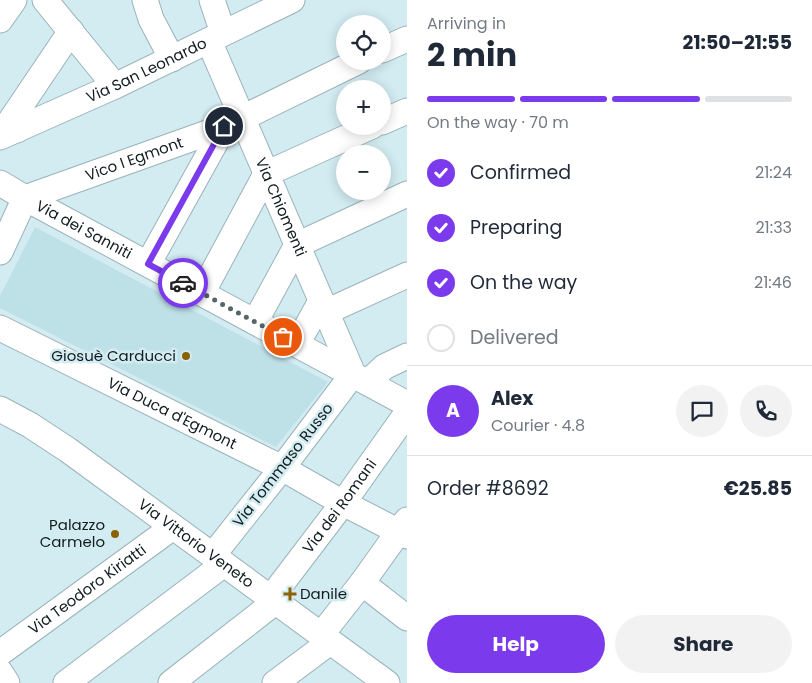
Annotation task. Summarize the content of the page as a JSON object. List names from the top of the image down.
{
  "streets": {
    "street": [
      "Via San Leonardo",
      "Vico I Egmont",
      "Via Chiomenti",
      "Via dei Sanniti",
      "Via Duca d'Egmont",
      "Via Tommaso Russo",
      "Via dei Romani",
      "Via Vittorio Veneto",
      "Via Teodoro Kiriatti"
    ]
  },
  "crossings": [
    ["Via San Leonardo", "Via Chiomenti"],
    ["Vico I Egmont", "Via Chiomenti"],
    ["Vico I Egmont", "Via dei Sanniti"],
    ["Via Chiomenti", "Via dei Sanniti"],
    ["Via Chiomenti", "Via Tommaso Russo"],
    ["Via dei Sanniti", "Via Tommaso Russo"],
    ["Via Duca d'Egmont", "Via Tommaso Russo"],
    ["Via Duca d'Egmont", "Via dei Romani"],
    ["Via Tommaso Russo", "Via Vittorio Veneto"],
    ["Via dei Romani", "Via Vittorio Veneto"],
    ["Via Vittorio Veneto", "Via Teodoro Kiriatti"]
  ],
  "places": {
    "other": ["Giosuè Carducci", "Palazzo Carmelo"],
    "health": ["Danile"]
  },
  "page": {
    "heading": ["2 min", "Arriving in", "21:50–21:55"],
    "panel": [
      "Alex",
      "Courier · 4.8",
      "Order #8692",
      "€25.85"
    ],
    "map_buttons": ["+", "−"],
    "bar": "On the way · 70 m",
    "list": [
      ["Confirmed", "21:24"],
      ["Preparing", "21:33"],
      ["On the way", "21:46"],
      "Delivered"
    ],
    "round": "A",
    "buttons": ["Help", "Share"]
  }
}
